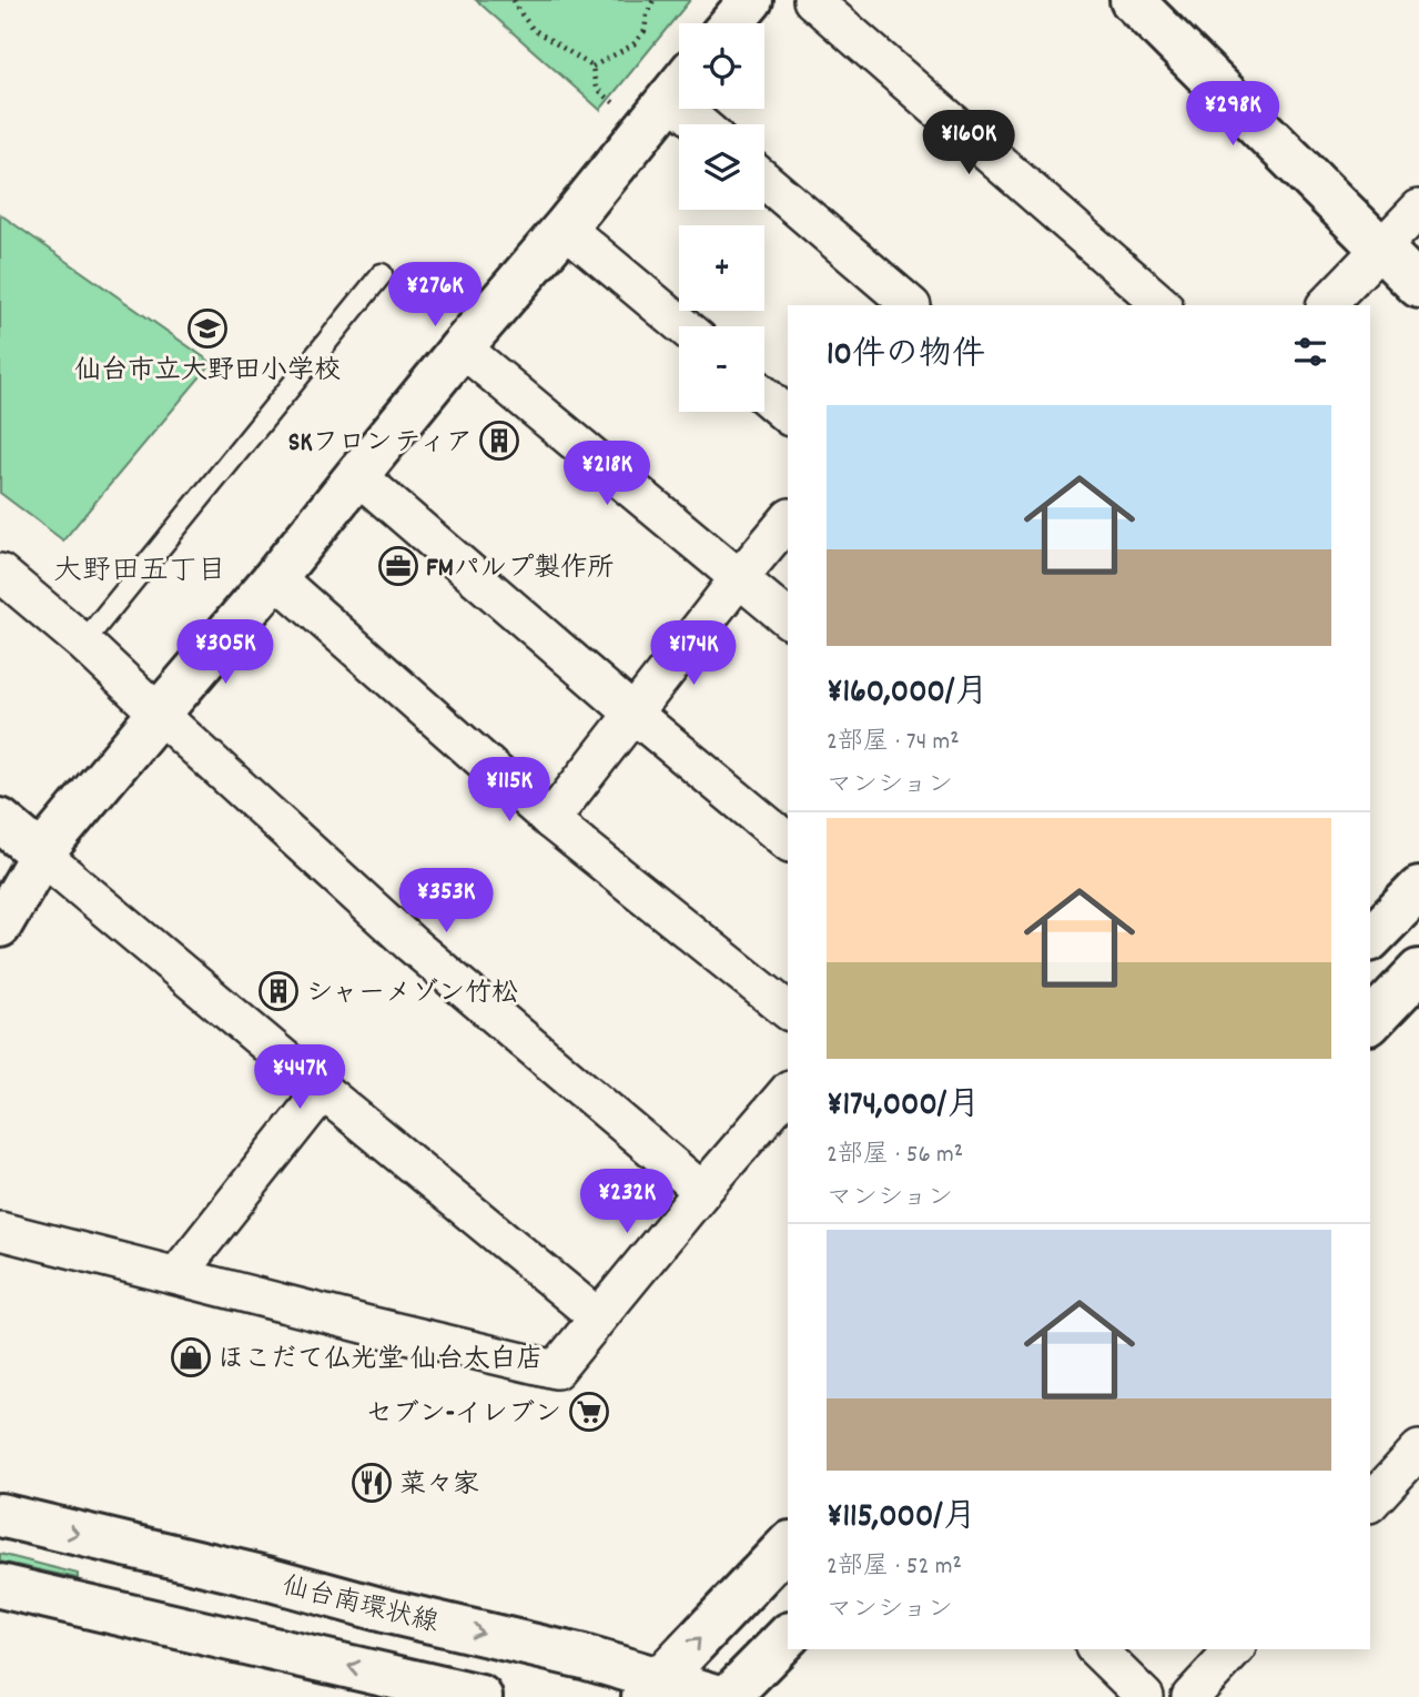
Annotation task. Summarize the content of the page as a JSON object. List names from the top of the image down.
{
  "streets": {
    "main road": ["仙台南環状線"]
  },
  "districts": ["大野田五丁目"],
  "places": {
    "school or university": ["仙台市立大野田小学校"],
    "building": ["SKフロンティア", "シャーメゾン竹松"],
    "office": ["FMパルプ製作所"],
    "shop": ["ほこだて仏光堂 仙台太白店"],
    "supermarket": ["セブン-イレブン"],
    "restaurant": ["菜々家"]
  },
  "page": {
    "map_buttons": ["+", "−"],
    "price": [
      "¥298K",
      "¥160K",
      "¥276K",
      "¥218K",
      "¥305K",
      "¥174K",
      "¥115K",
      "¥353K",
      "¥447K",
      "¥232K"
    ],
    "heading": "10件の物件",
    "list": [
      {
        "name": "¥160,000/月",
        "note": "2部屋 · 74 m² · マンション"
      },
      {
        "name": "¥174,000/月",
        "note": "2部屋 · 56 m² · マンション"
      },
      {
        "name": "¥115,000/月",
        "note": "2部屋 · 52 m² · マンション"
      }
    ]
  }
}
